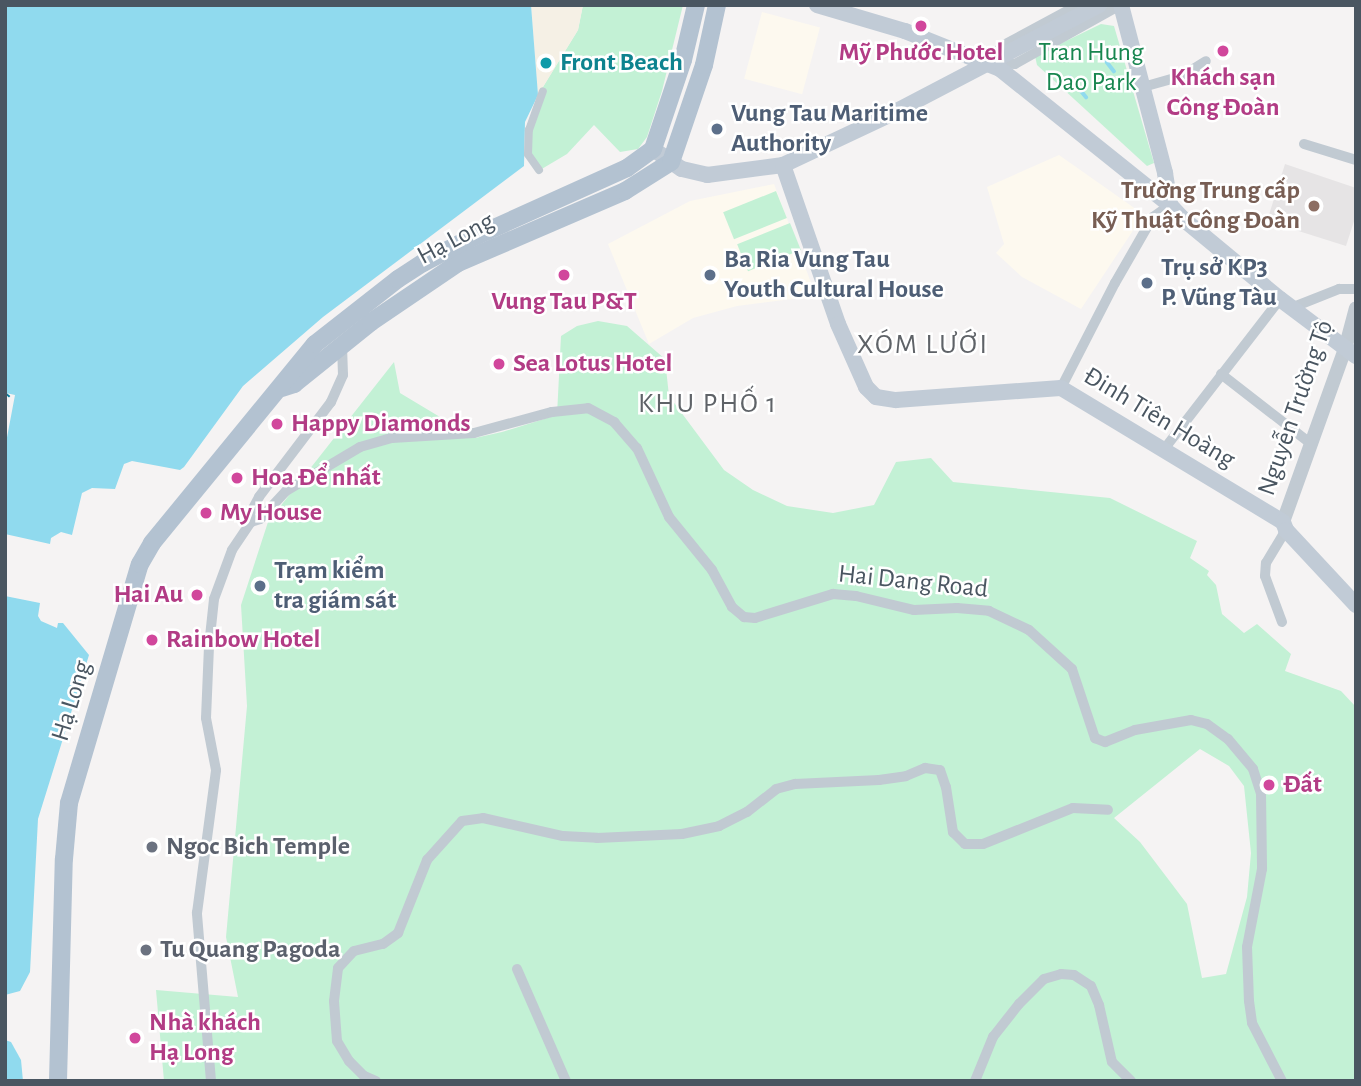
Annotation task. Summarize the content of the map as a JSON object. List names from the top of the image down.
{
  "streets": {
    "main road": ["Hạ Long", "Đinh Tiên Hoàng"],
    "street": ["Nguyễn Trường Tộ", "Hai Dang Road"]
  },
  "crossings": [
    ["Nguyễn Trường Tộ", "Đinh Tiên Hoàng"]
  ],
  "districts": ["XÓM LƯỚI", "KHU PHỐ 1"],
  "parks": ["Tran Hung Dao Park"],
  "places": [
    "Mỹ Phước Hotel",
    "Khách sạn Công Đoàn",
    "Front Beach",
    "Vung Tau Maritime Authority",
    "Trường Trung cấp Kỹ Thuật Công Đoàn",
    "Vung Tau P&T",
    "Ba Ria Vung Tau Youth Cultural House",
    "Trụ sở KP3 P. Vũng Tàu",
    "Sea Lotus Hotel",
    "Happy Diamonds",
    "Hoa Để nhất",
    "My House",
    "Trạm kiểm tra giám sát",
    "Hai Au",
    "Rainbow Hotel",
    "Đất",
    "Ngoc Bich Temple",
    "Tu Quang Pagoda",
    "Nhà khách Hạ Long"
  ]
}
